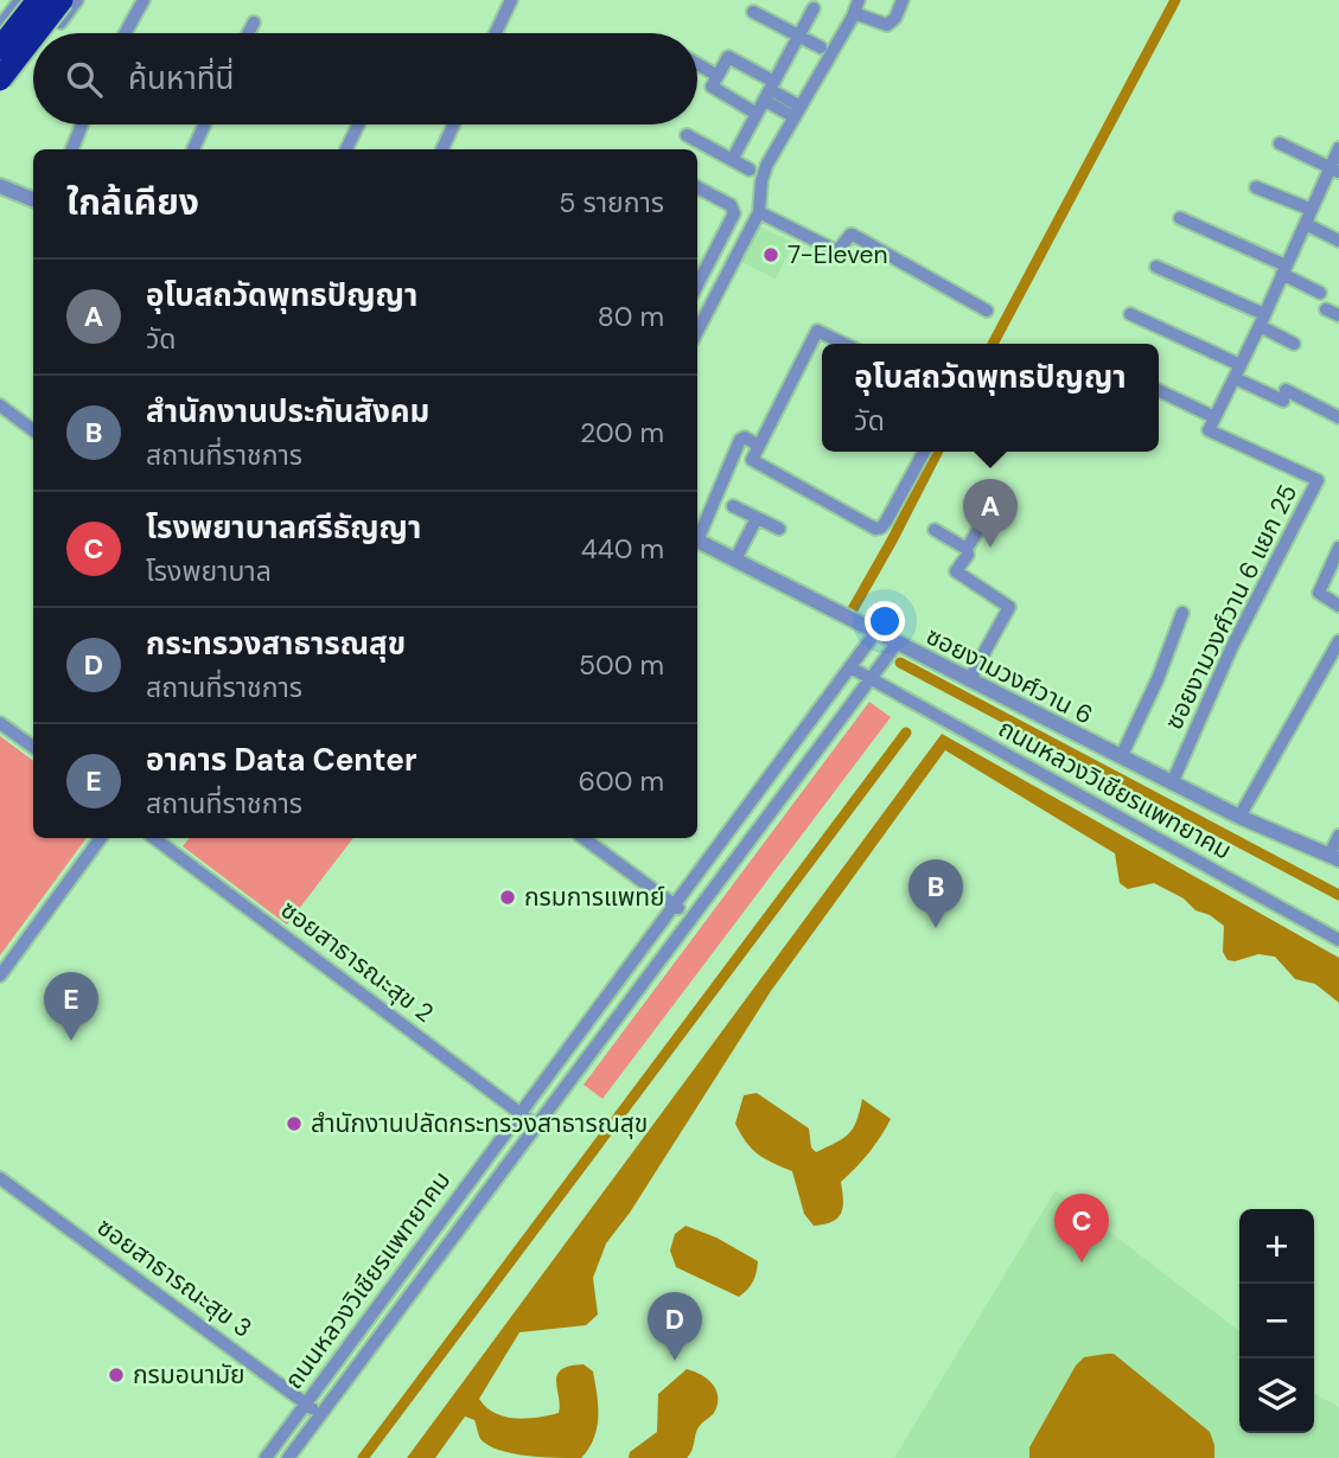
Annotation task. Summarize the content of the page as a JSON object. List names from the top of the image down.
{
  "streets": {
    "street": [
      "ซอยงามวงศ์วาน 6 แยก 25",
      "ซอยงามวงศ์วาน 6",
      "ถนนหลวงวิเชียรแพทยาคม",
      "ซอยสาธารณะสุข 2",
      "ซอยสาธารณะสุข 3"
    ]
  },
  "crossings": [
    ["ซอยงามวงศ์วาน 6 แยก 25", "ซอยงามวงศ์วาน 6"],
    ["ถนนหลวงวิเชียรแพทยาคม", "ซอยสาธารณะสุข 2"],
    ["ถนนหลวงวิเชียรแพทยาคม", "ซอยสาธารณะสุข 3"]
  ],
  "places": [
    "7-Eleven",
    "กรมการแพทย์",
    "สำนักงานปลัดกระทรวงสาธารณสุข",
    "กรมอนามัย"
  ],
  "page": {
    "search": "ค้นหาที่นี่",
    "heading": ["ใกล้เคียง", "5 รายการ"],
    "list": [
      {
        "mark": "A",
        "name": "อุโบสถวัดพุทธปัญญา",
        "note": "วัด",
        "value": "80 m"
      },
      {
        "mark": "B",
        "name": "สำนักงานประกันสังคม",
        "note": "สถานที่ราชการ",
        "value": "200 m"
      },
      {
        "mark": "C",
        "name": "โรงพยาบาลศรีธัญญา",
        "note": "โรงพยาบาล",
        "value": "440 m"
      },
      {
        "mark": "D",
        "name": "กระทรวงสาธารณสุข",
        "note": "สถานที่ราชการ",
        "value": "500 m"
      },
      {
        "mark": "E",
        "name": "อาคาร Data Center",
        "note": "สถานที่ราชการ",
        "value": "600 m"
      }
    ],
    "popup": ["อุโบสถวัดพุทธปัญญา", "วัด"],
    "pins": [
      "A",
      "B",
      "E",
      "C",
      "D"
    ],
    "map_buttons": ["+", "−"]
  }
}
